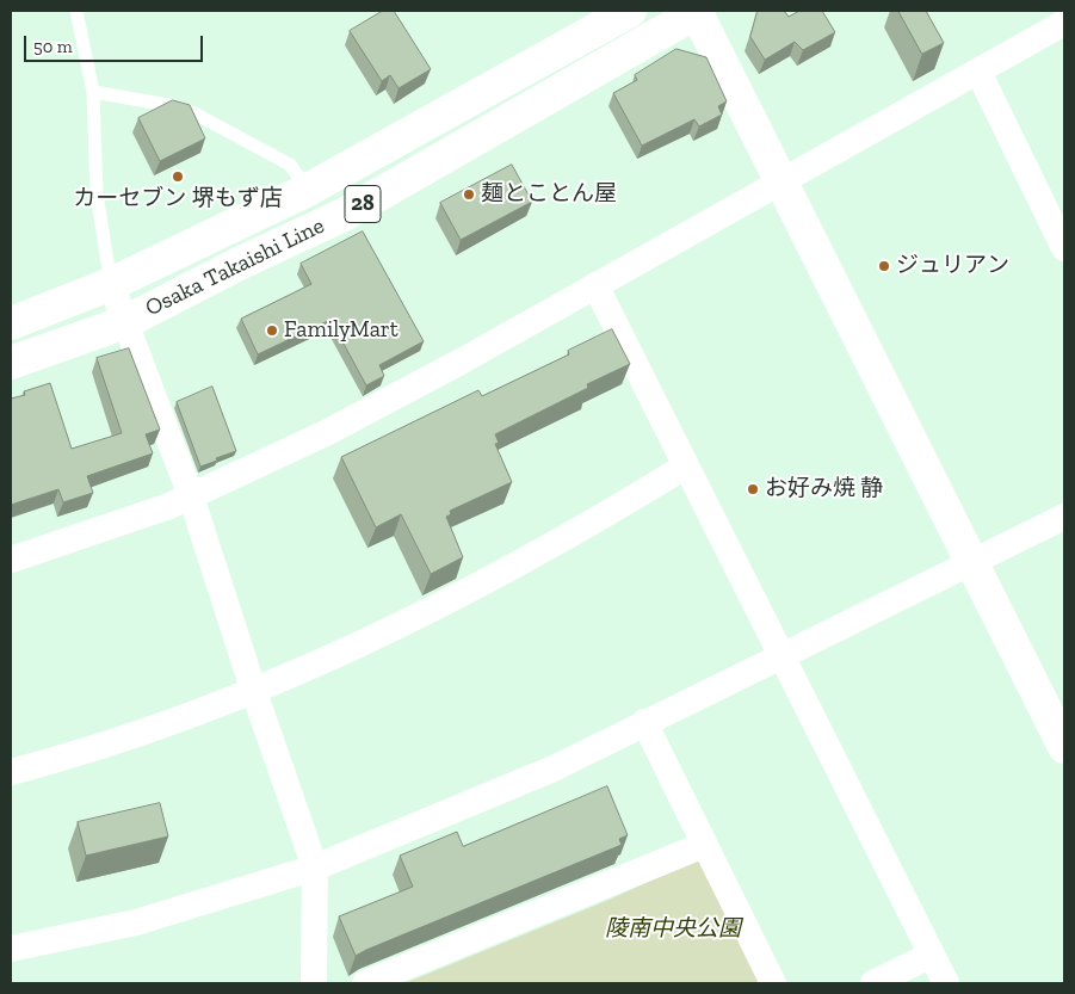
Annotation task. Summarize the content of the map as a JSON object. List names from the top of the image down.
{
  "streets": {
    "main road": ["28", "Osaka Takaishi Line"]
  },
  "parks": ["陵南中央公園"],
  "places": [
    "カーセブン 堺もず店",
    "麺とことん屋",
    "ジュリアン",
    "FamilyMart",
    "お好み焼 静"
  ],
  "scale_bar": "50 m"
}
